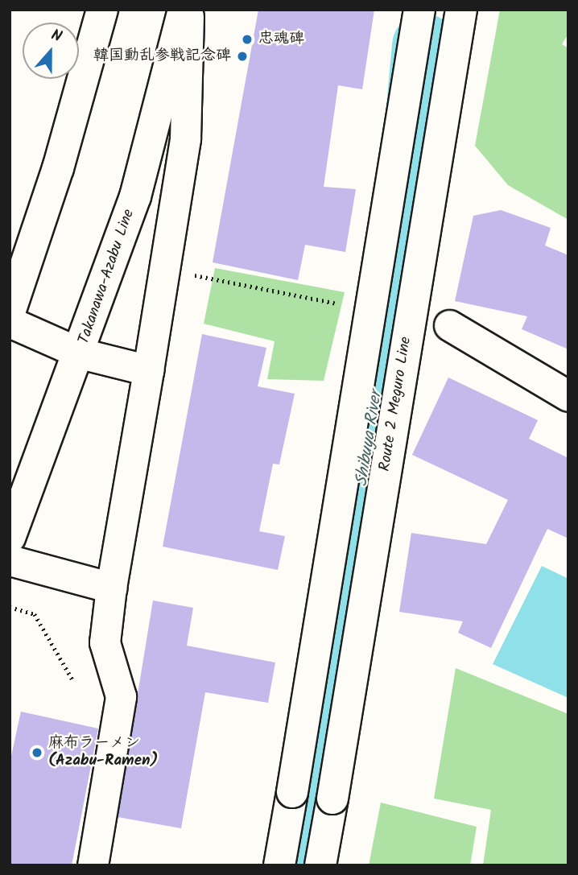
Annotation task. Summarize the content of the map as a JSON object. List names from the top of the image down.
{
  "streets": {
    "main road": ["Takanawa-Azabu Line", "Route 2 Meguro Line"]
  },
  "water": ["Shibuya River"],
  "places": ["忠魂碑", "韓国動乱参戦記念碑", "麻布ラーメン (Azabu-Ramen)"],
  "north": "top"
}
